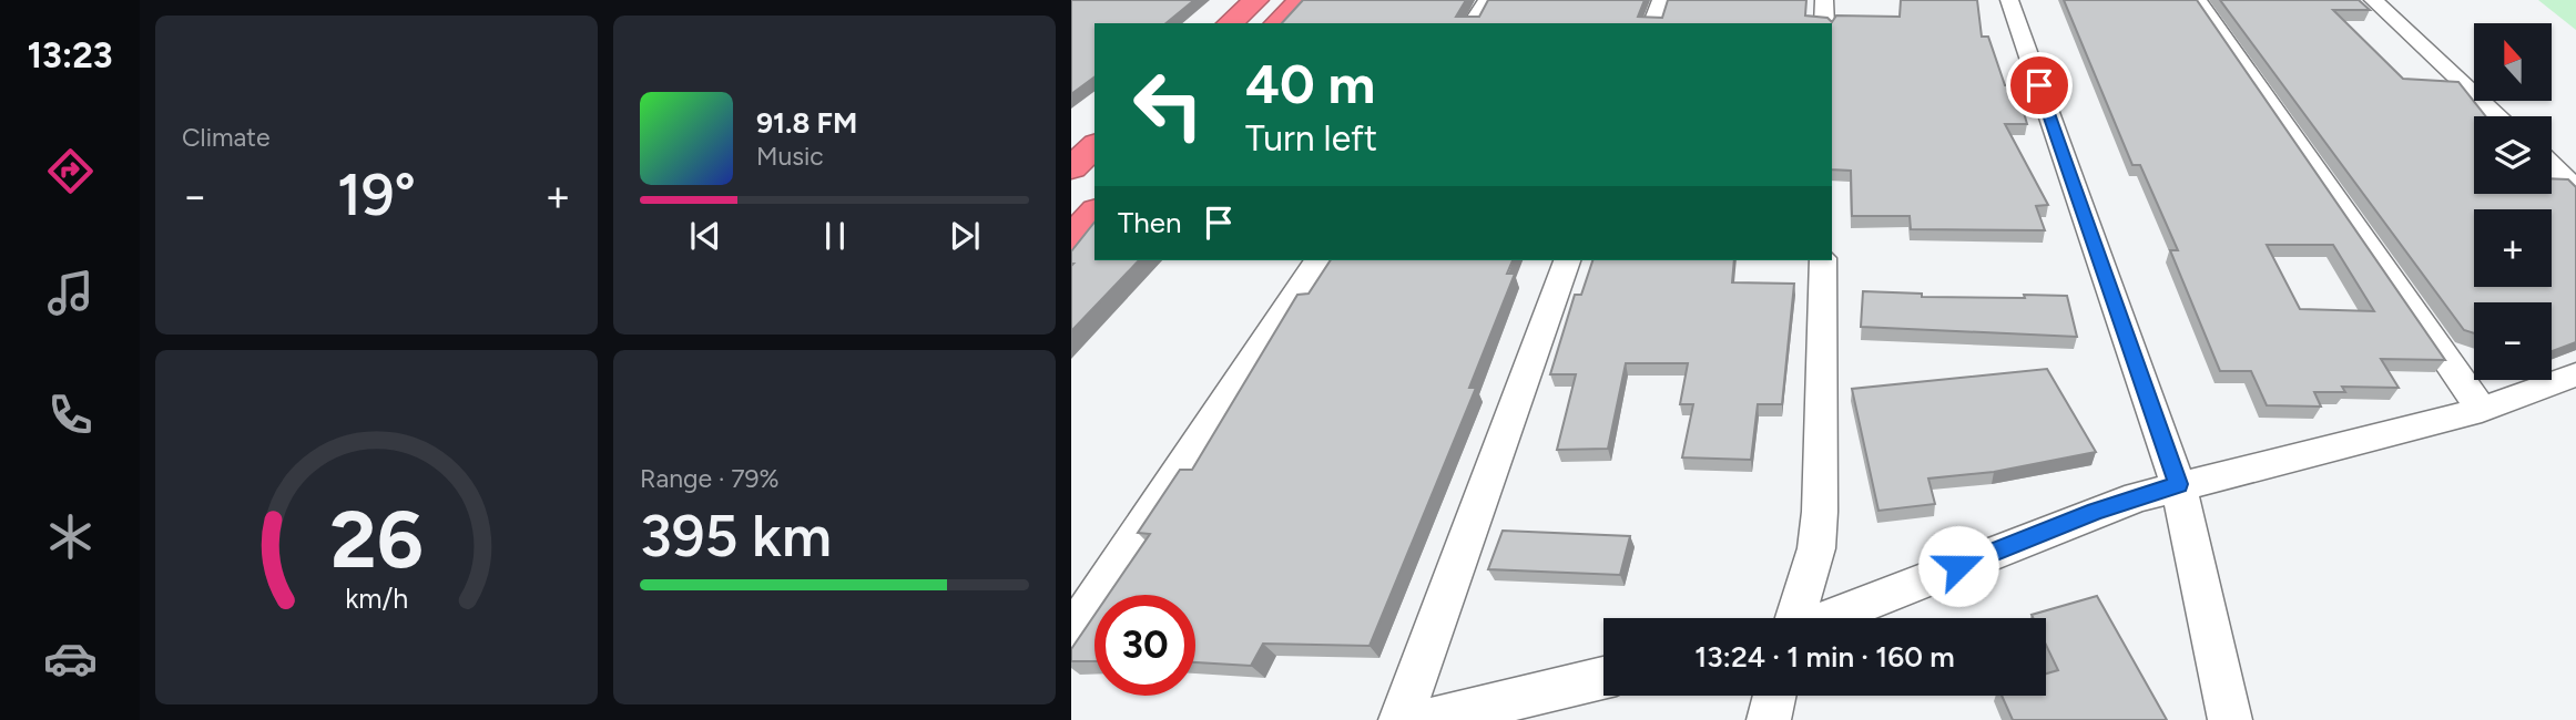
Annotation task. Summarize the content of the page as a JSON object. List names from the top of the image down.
{
  "north": "top",
  "page": {
    "tabs": "13:23",
    "tile": [
      "Climate",
      ["Range · 79%", "395 km"]
    ],
    "map_buttons": ["+", "−"],
    "turn": ["40 m", "Turn left"],
    "song": ["91.8 FM", "Music"],
    "heat": ["−", "19°", "+"],
    "then": "Then",
    "limit": "30",
    "trip": "13:24 · 1 min · 160 m",
    "gauge": ["26", "km/h"]
  }
}
